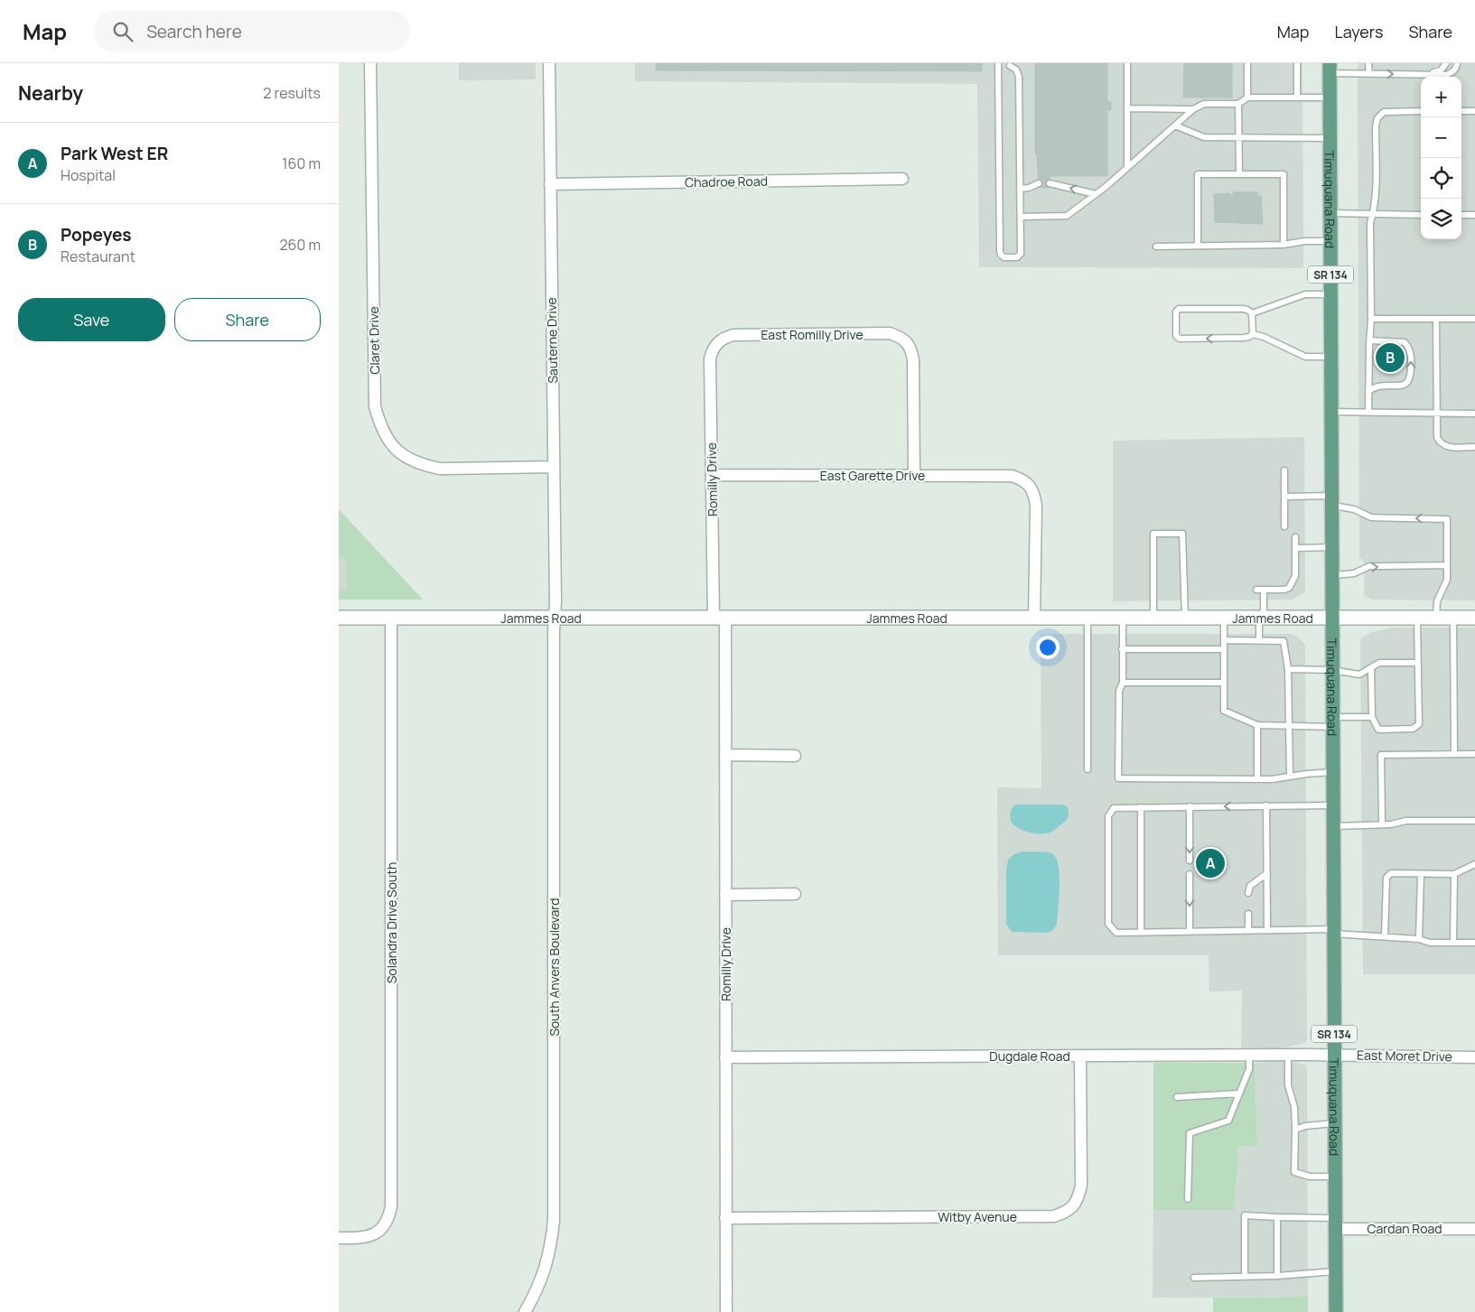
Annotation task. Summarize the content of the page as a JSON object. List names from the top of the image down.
{
  "streets": {
    "main road": ["Timuquana Road", "SR 134"],
    "street": [
      "Chadroe Road",
      "East Romilly Drive",
      "Claret Drive",
      "Sauterne Drive",
      "East Garette Drive",
      "Romilly Drive",
      "Jammes Road",
      "Solandra Drive South",
      "South Anvers Boulevard",
      "Dugdale Road",
      "East Moret Drive",
      "Witby Avenue",
      "Cardan Road"
    ]
  },
  "crossings": [
    ["Chadroe Road", "Sauterne Drive"],
    ["Timuquana Road", "Jammes Road"],
    ["Timuquana Road", "Dugdale Road"],
    ["Timuquana Road", "East Moret Drive"],
    ["Timuquana Road", "Cardan Road"],
    ["East Romilly Drive", "East Garette Drive"],
    ["East Romilly Drive", "Romilly Drive"],
    ["Claret Drive", "Sauterne Drive"],
    ["Sauterne Drive", "Jammes Road"],
    ["Sauterne Drive", "South Anvers Boulevard"],
    ["East Garette Drive", "Romilly Drive"],
    ["East Garette Drive", "Jammes Road"],
    ["Romilly Drive", "Jammes Road"],
    ["Romilly Drive", "Dugdale Road"],
    ["Romilly Drive", "Witby Avenue"],
    ["Jammes Road", "Solandra Drive South"],
    ["Jammes Road", "South Anvers Boulevard"],
    ["Dugdale Road", "East Moret Drive"],
    ["Dugdale Road", "Witby Avenue"]
  ],
  "page": {
    "header": "Map",
    "search": "Search here",
    "nav": ["Map", "Layers", "Share"],
    "heading": ["Nearby", "2 results"],
    "map_buttons": ["+", "−"],
    "list": [
      {
        "mark": "A",
        "name": "Park West ER",
        "note": "Hospital",
        "value": "160 m"
      },
      {
        "mark": "B",
        "name": "Popeyes",
        "note": "Restaurant",
        "value": "260 m"
      }
    ],
    "buttons": ["Save", "Share"],
    "pins": ["B", "A"]
  }
}
